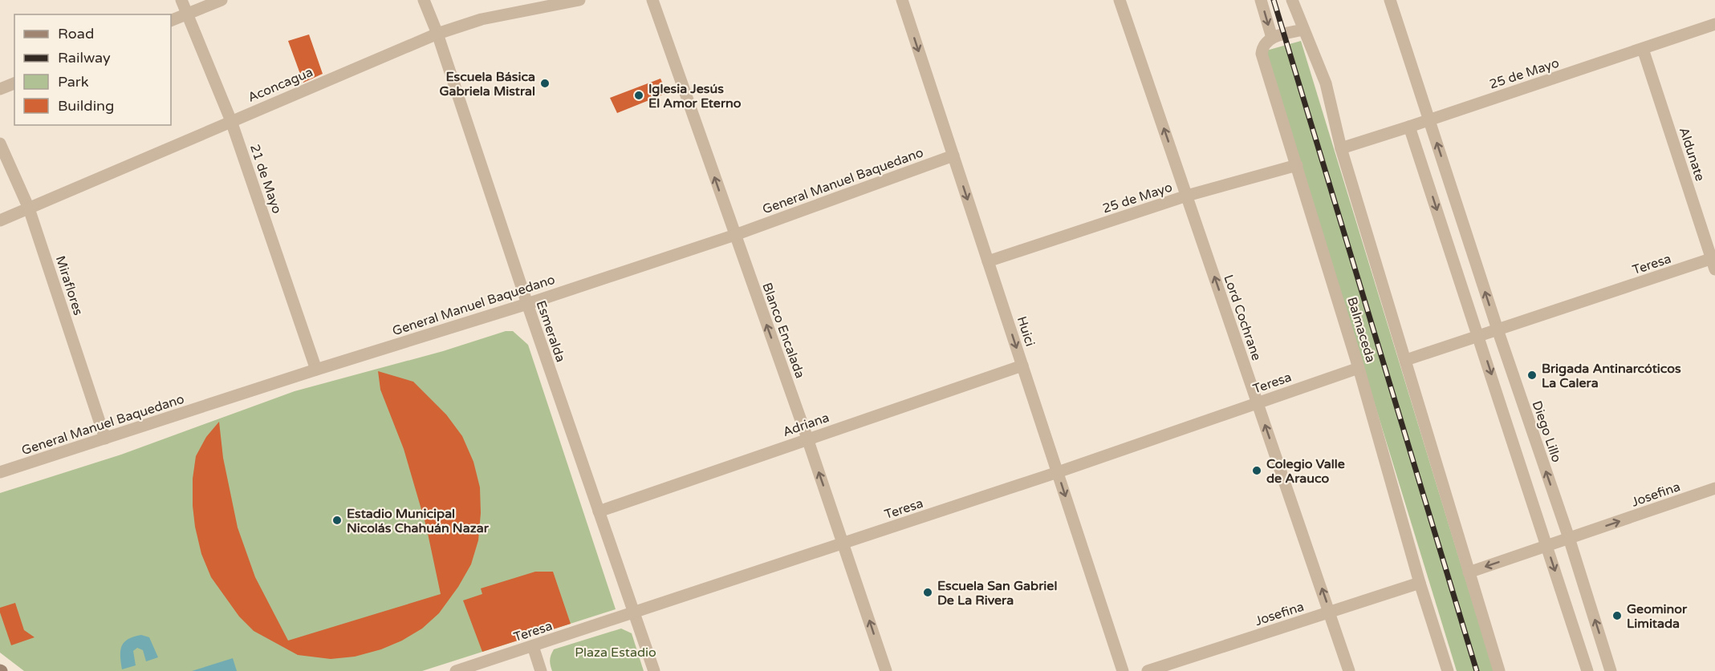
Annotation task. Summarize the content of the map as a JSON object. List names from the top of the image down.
{
  "streets": {
    "street": [
      "25 de Mayo",
      "Aconcagua",
      "Aldunate",
      "21 de Mayo",
      "General Manuel Baquedano",
      "Teresa",
      "Miraflores",
      "Lord Cochrane",
      "Balmaceda",
      "Blanco Encalada",
      "Esmeralda",
      "Huici",
      "Adriana",
      "Diego Lillo",
      "Josefina"
    ]
  },
  "crossings": [
    ["25 de Mayo", "Aldunate"],
    ["25 de Mayo", "Lord Cochrane"],
    ["25 de Mayo", "Balmaceda"],
    ["25 de Mayo", "Huici"],
    ["25 de Mayo", "Diego Lillo"],
    ["Aconcagua", "21 de Mayo"],
    ["Aconcagua", "Miraflores"],
    ["Aconcagua", "Esmeralda"],
    ["Aldunate", "Teresa"],
    ["21 de Mayo", "General Manuel Baquedano"],
    ["General Manuel Baquedano", "Miraflores"],
    ["General Manuel Baquedano", "Blanco Encalada"],
    ["General Manuel Baquedano", "Esmeralda"],
    ["General Manuel Baquedano", "Huici"],
    ["Teresa", "Lord Cochrane"],
    ["Teresa", "Balmaceda"],
    ["Teresa", "Blanco Encalada"],
    ["Teresa", "Esmeralda"],
    ["Teresa", "Huici"],
    ["Teresa", "Diego Lillo"],
    ["Lord Cochrane", "Josefina"],
    ["Balmaceda", "Josefina"],
    ["Blanco Encalada", "Adriana"],
    ["Esmeralda", "Adriana"],
    ["Huici", "Adriana"],
    ["Diego Lillo", "Josefina"]
  ],
  "one_way": ["Lord Cochrane", "Blanco Encalada", "Huici"],
  "parks": ["Plaza Estadio"],
  "places": [
    "Escuela Básica Gabriela Mistral",
    "Iglesia Jesús El Amor Eterno",
    "Brigada Antinarcóticos La Calera",
    "Colegio Valle de Arauco",
    "Estadio Municipal Nicolás Chahuán Nazar",
    "Escuela San Gabriel De La Rivera",
    "Geominor Limitada"
  ],
  "legend": [
    "Road",
    "Railway",
    "Park",
    "Building"
  ]
}
